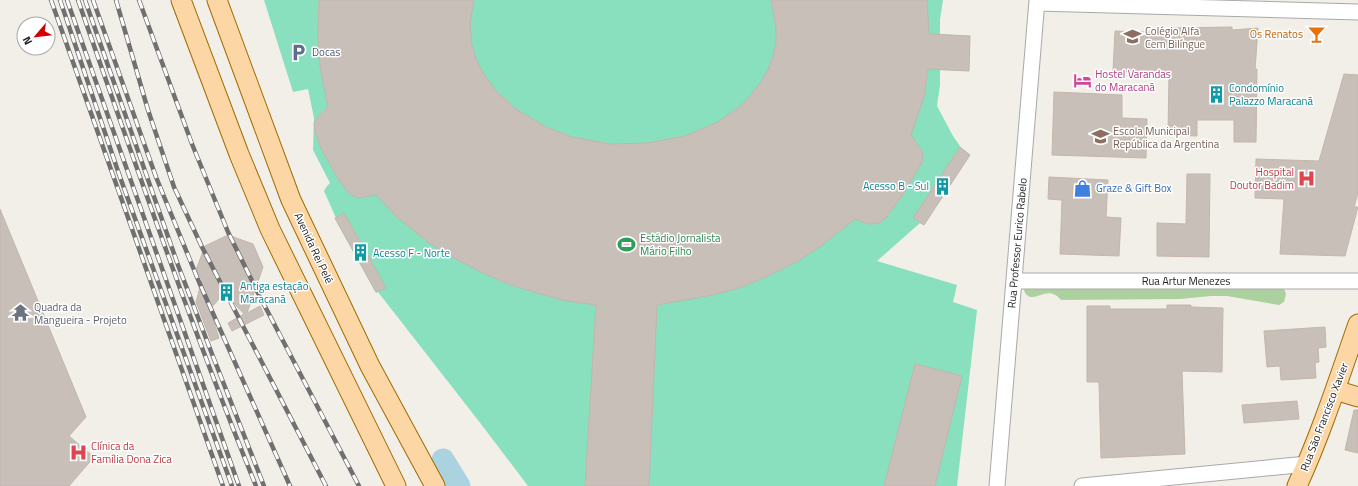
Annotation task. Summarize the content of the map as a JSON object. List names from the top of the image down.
{
  "streets": {
    "main road": ["Avenida Rei Pelé", "Rua São Francisco Xavier"],
    "street": ["Rua Professor Eurico Rabelo", "Rua Artur Menezes"]
  },
  "crossings": [
    ["Rua Professor Eurico Rabelo", "Rua Artur Menezes"]
  ],
  "places": {
    "bar": ["Os Renatos"],
    "school or university": ["Colégio Alfa Cem Bilíngue", "Escola Municipal República da Argentina"],
    "parking": ["Docas"],
    "hotel": ["Hostel Varandas do Maracanã"],
    "building": [
      "Condomínio Palazzo Maracanã",
      "Acesso B - Sul",
      "Acesso F - Norte",
      "Antiga estação Maracanã"
    ],
    "hospital": ["Hospital Doutor Badim", "Clínica da Família Dona Zica"],
    "shop": ["Graze & Gift Box"],
    "sports": ["Estádio Jornalista Mário Filho"],
    "temple": ["Quadra da Mangueira - Projeto"]
  },
  "north": "bottom left"
}
